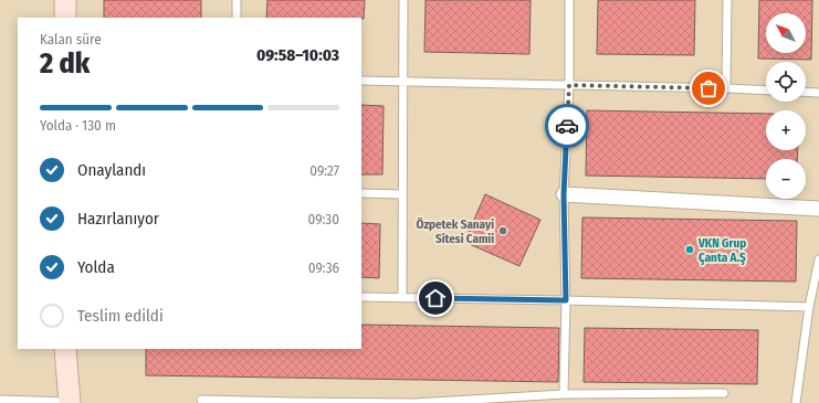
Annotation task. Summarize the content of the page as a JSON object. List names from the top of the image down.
{
  "places": ["Özpetek Sanayi Sitesi Camii", "VKN Grup Çanta A.Ş"],
  "north": "top left",
  "page": {
    "map_buttons": ["+", "−"],
    "heading": ["2 dk", "Kalan süre", "09:58–10:03"],
    "bar": "Yolda · 130 m",
    "list": [
      ["Onaylandı", "09:27"],
      ["Hazırlanıyor", "09:30"],
      ["Yolda", "09:36"],
      "Teslim edildi"
    ]
  }
}
